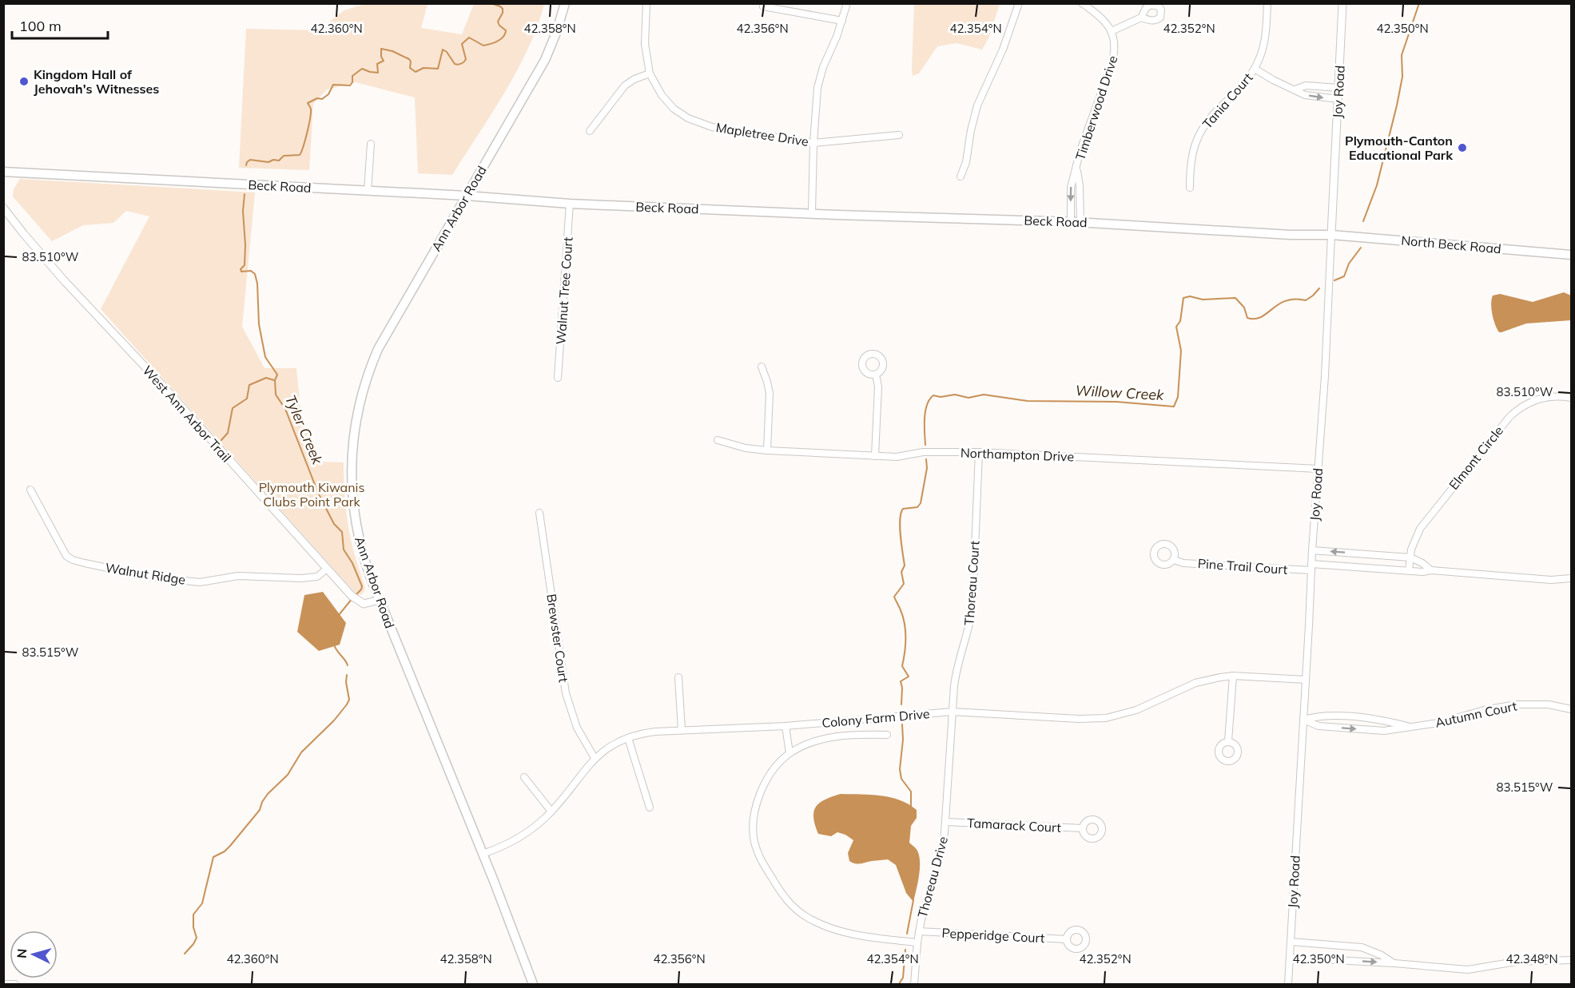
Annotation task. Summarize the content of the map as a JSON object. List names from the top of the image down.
{
  "streets": {
    "main road": ["Beck Road", "Ann Arbor Road", "North Beck Road"],
    "street": [
      "Joy Road",
      "Tania Court",
      "Timberwood Drive",
      "Mapletree Drive",
      "Walnut Tree Court",
      "West Ann Arbor Trail",
      "Northampton Drive",
      "Elmont Circle",
      "Pine Trail Court",
      "Walnut Ridge",
      "Thoreau Court",
      "Brewster Court",
      "Autumn Court",
      "Colony Farm Drive",
      "Tamarack Court",
      "Thoreau Drive",
      "Pepperidge Court"
    ]
  },
  "crossings": [
    ["Joy Road", "Beck Road"],
    ["Joy Road", "North Beck Road"],
    ["Joy Road", "Northampton Drive"],
    ["Joy Road", "Pine Trail Court"],
    ["Joy Road", "Autumn Court"],
    ["Joy Road", "Colony Farm Drive"],
    ["Timberwood Drive", "Beck Road"],
    ["Beck Road", "Ann Arbor Road"],
    ["Beck Road", "North Beck Road"],
    ["Beck Road", "Walnut Tree Court"],
    ["Ann Arbor Road", "West Ann Arbor Trail"],
    ["Ann Arbor Road", "Colony Farm Drive"],
    ["West Ann Arbor Trail", "Walnut Ridge"],
    ["Northampton Drive", "Thoreau Court"],
    ["Thoreau Court", "Colony Farm Drive"],
    ["Thoreau Court", "Thoreau Drive"],
    ["Brewster Court", "Colony Farm Drive"],
    ["Colony Farm Drive", "Thoreau Drive"],
    ["Tamarack Court", "Thoreau Drive"],
    ["Thoreau Drive", "Pepperidge Court"]
  ],
  "water": ["Willow Creek", "Tyler Creek"],
  "parks": ["Plymouth Kiwanis Clubs Point Park"],
  "places": ["Kingdom Hall of Jehovah's Witnesses", "Plymouth-Canton Educational Park"],
  "scale_bar": "100 m",
  "north": "left",
  "coordinates": [
    "42.358°N",
    "42.360°N",
    "42.356°N",
    "42.354°N",
    "42.352°N",
    "42.350°N",
    "83.510°W",
    "83.515°W",
    "42.348°N"
  ]
}
